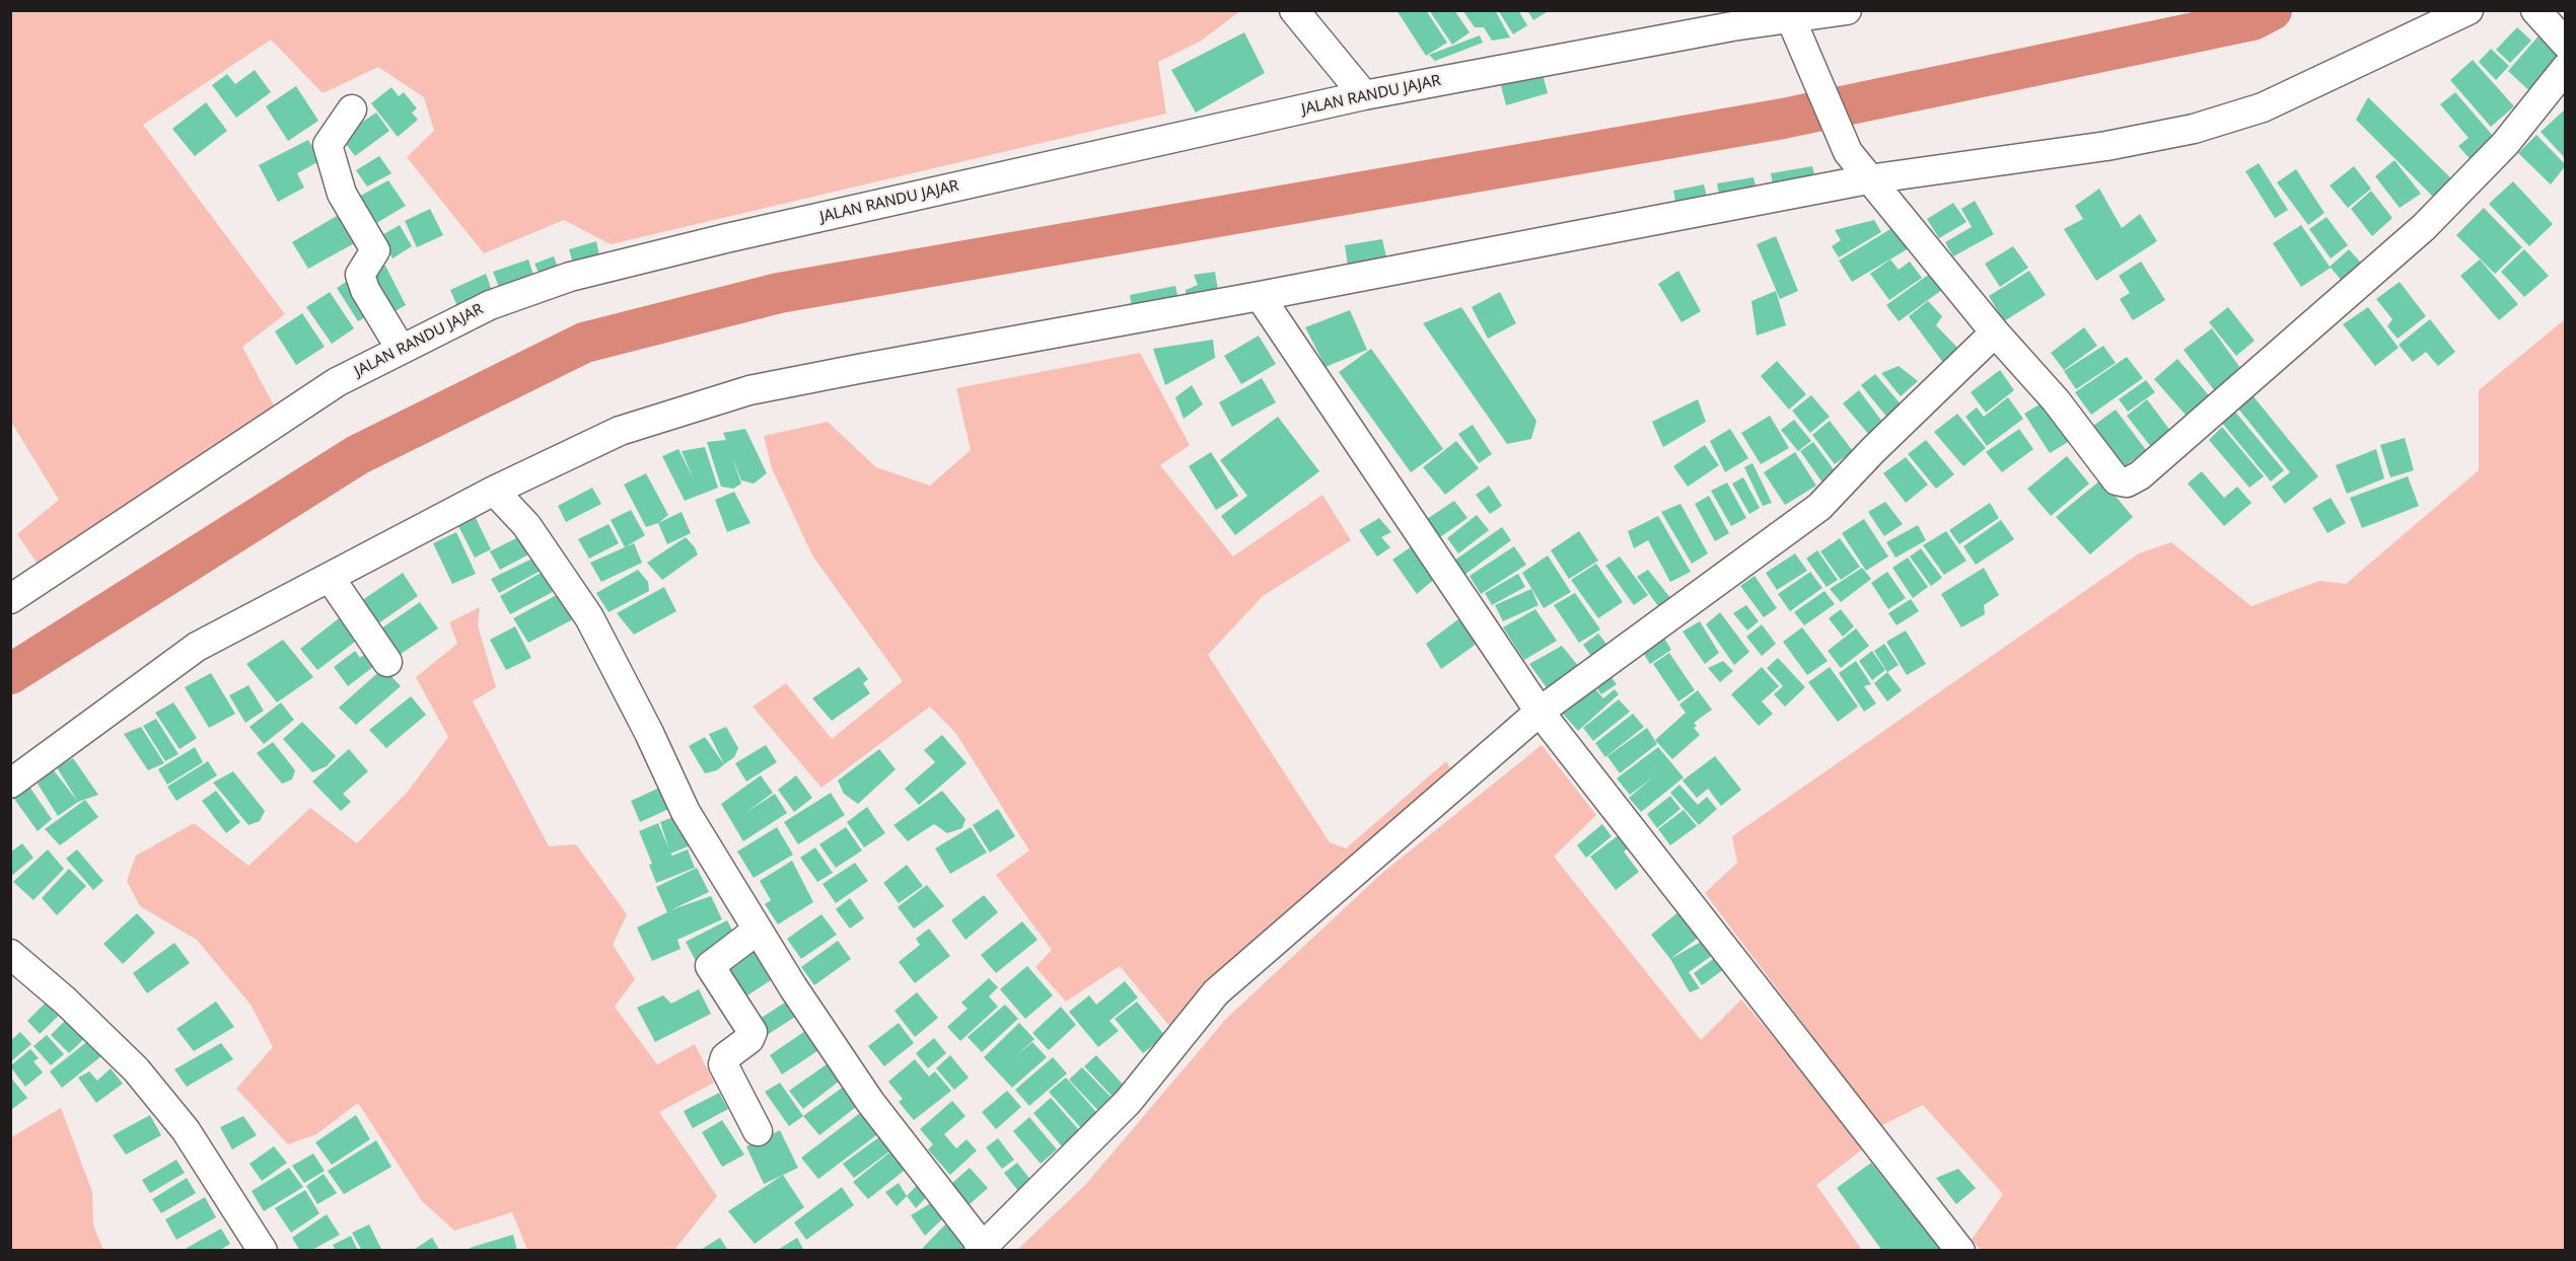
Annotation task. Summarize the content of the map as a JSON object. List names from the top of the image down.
{
  "streets": {
    "street": ["JALAN RANDU JAJAR"]
  }
}
